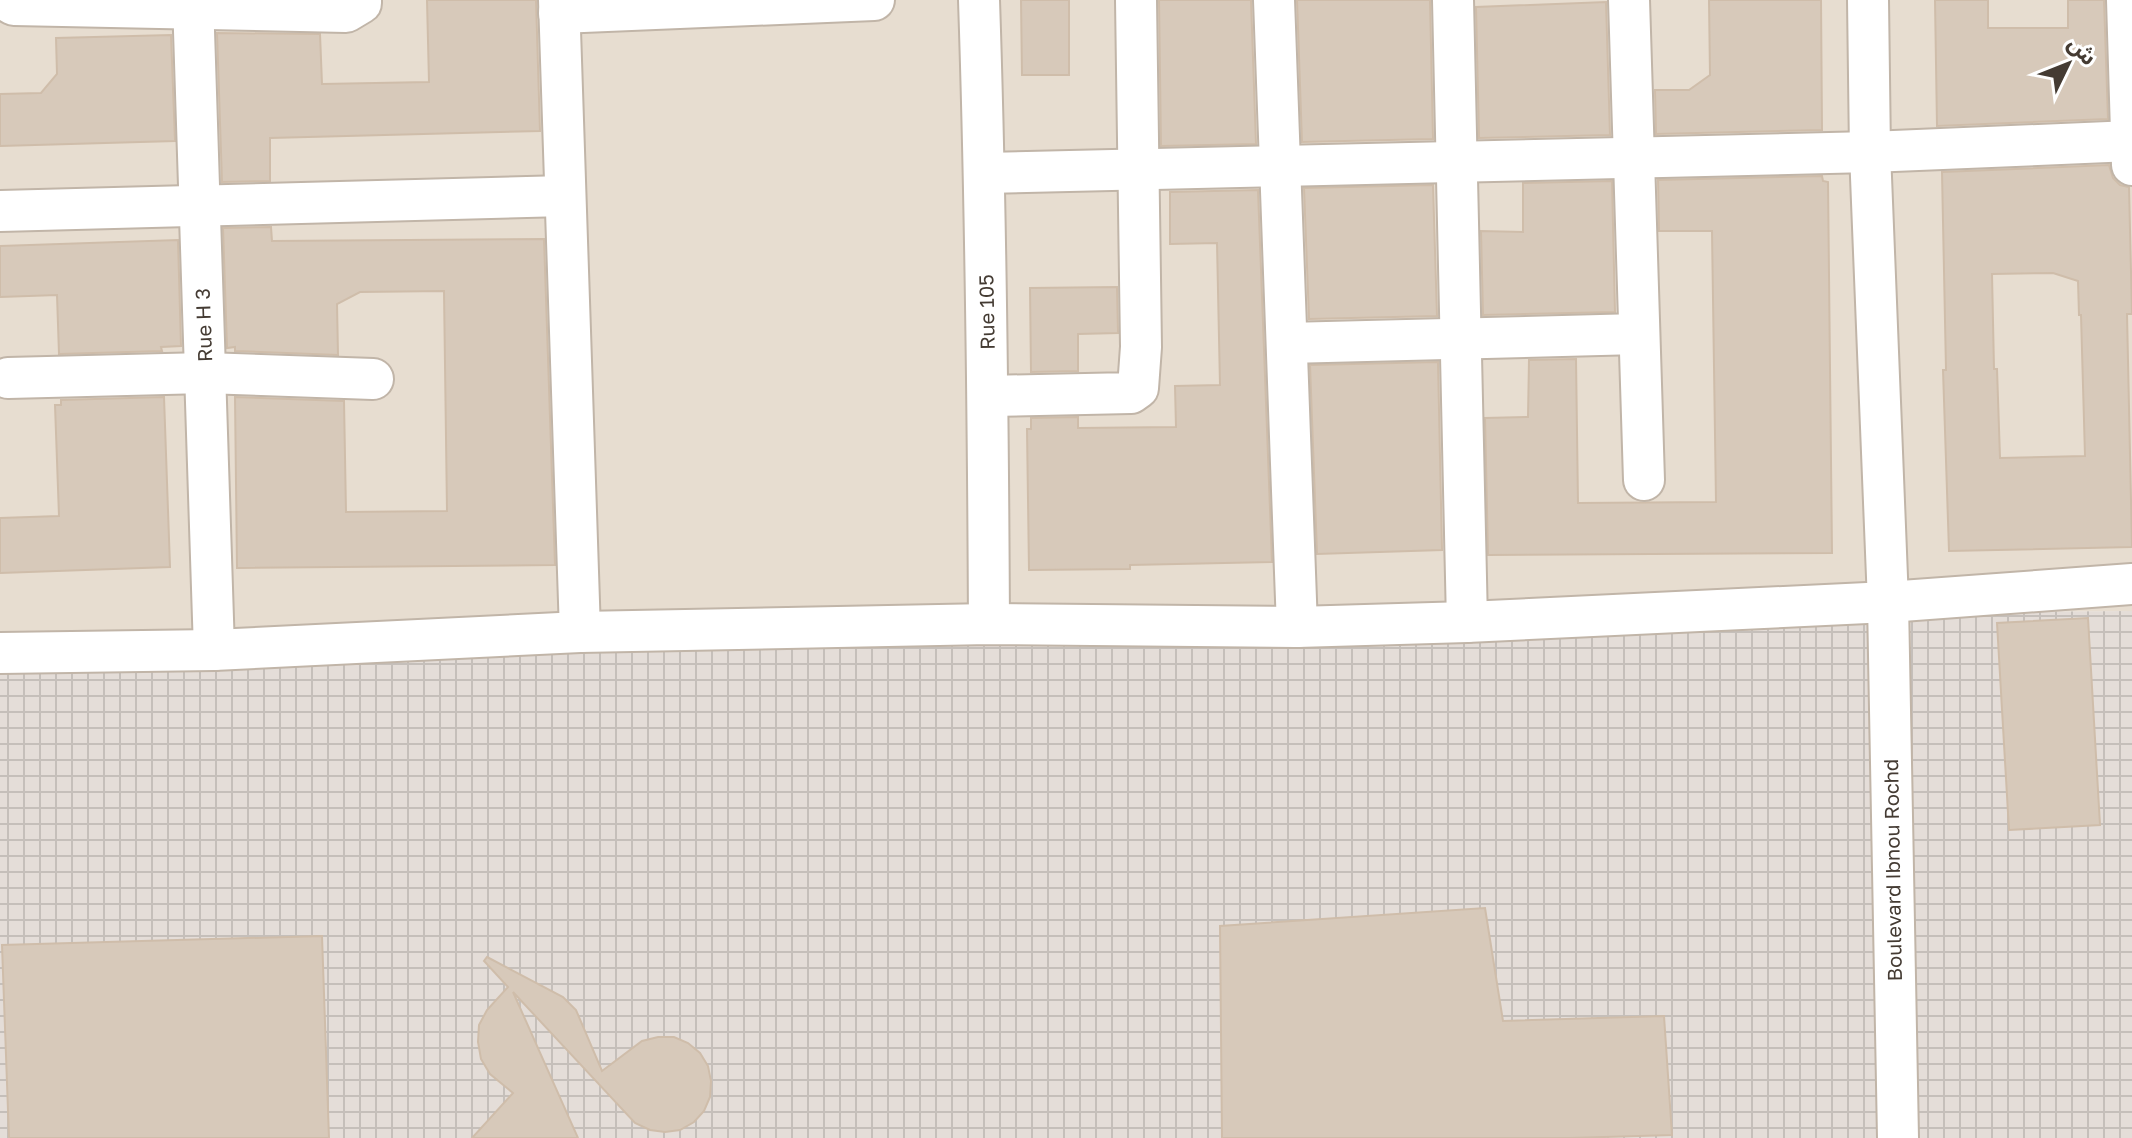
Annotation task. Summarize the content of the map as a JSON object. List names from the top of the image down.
{
  "streets": {
    "street": ["Rue 105", "Rue H 3", "Boulevard Ibnou Rochd"]
  },
  "north": "top right"
}
